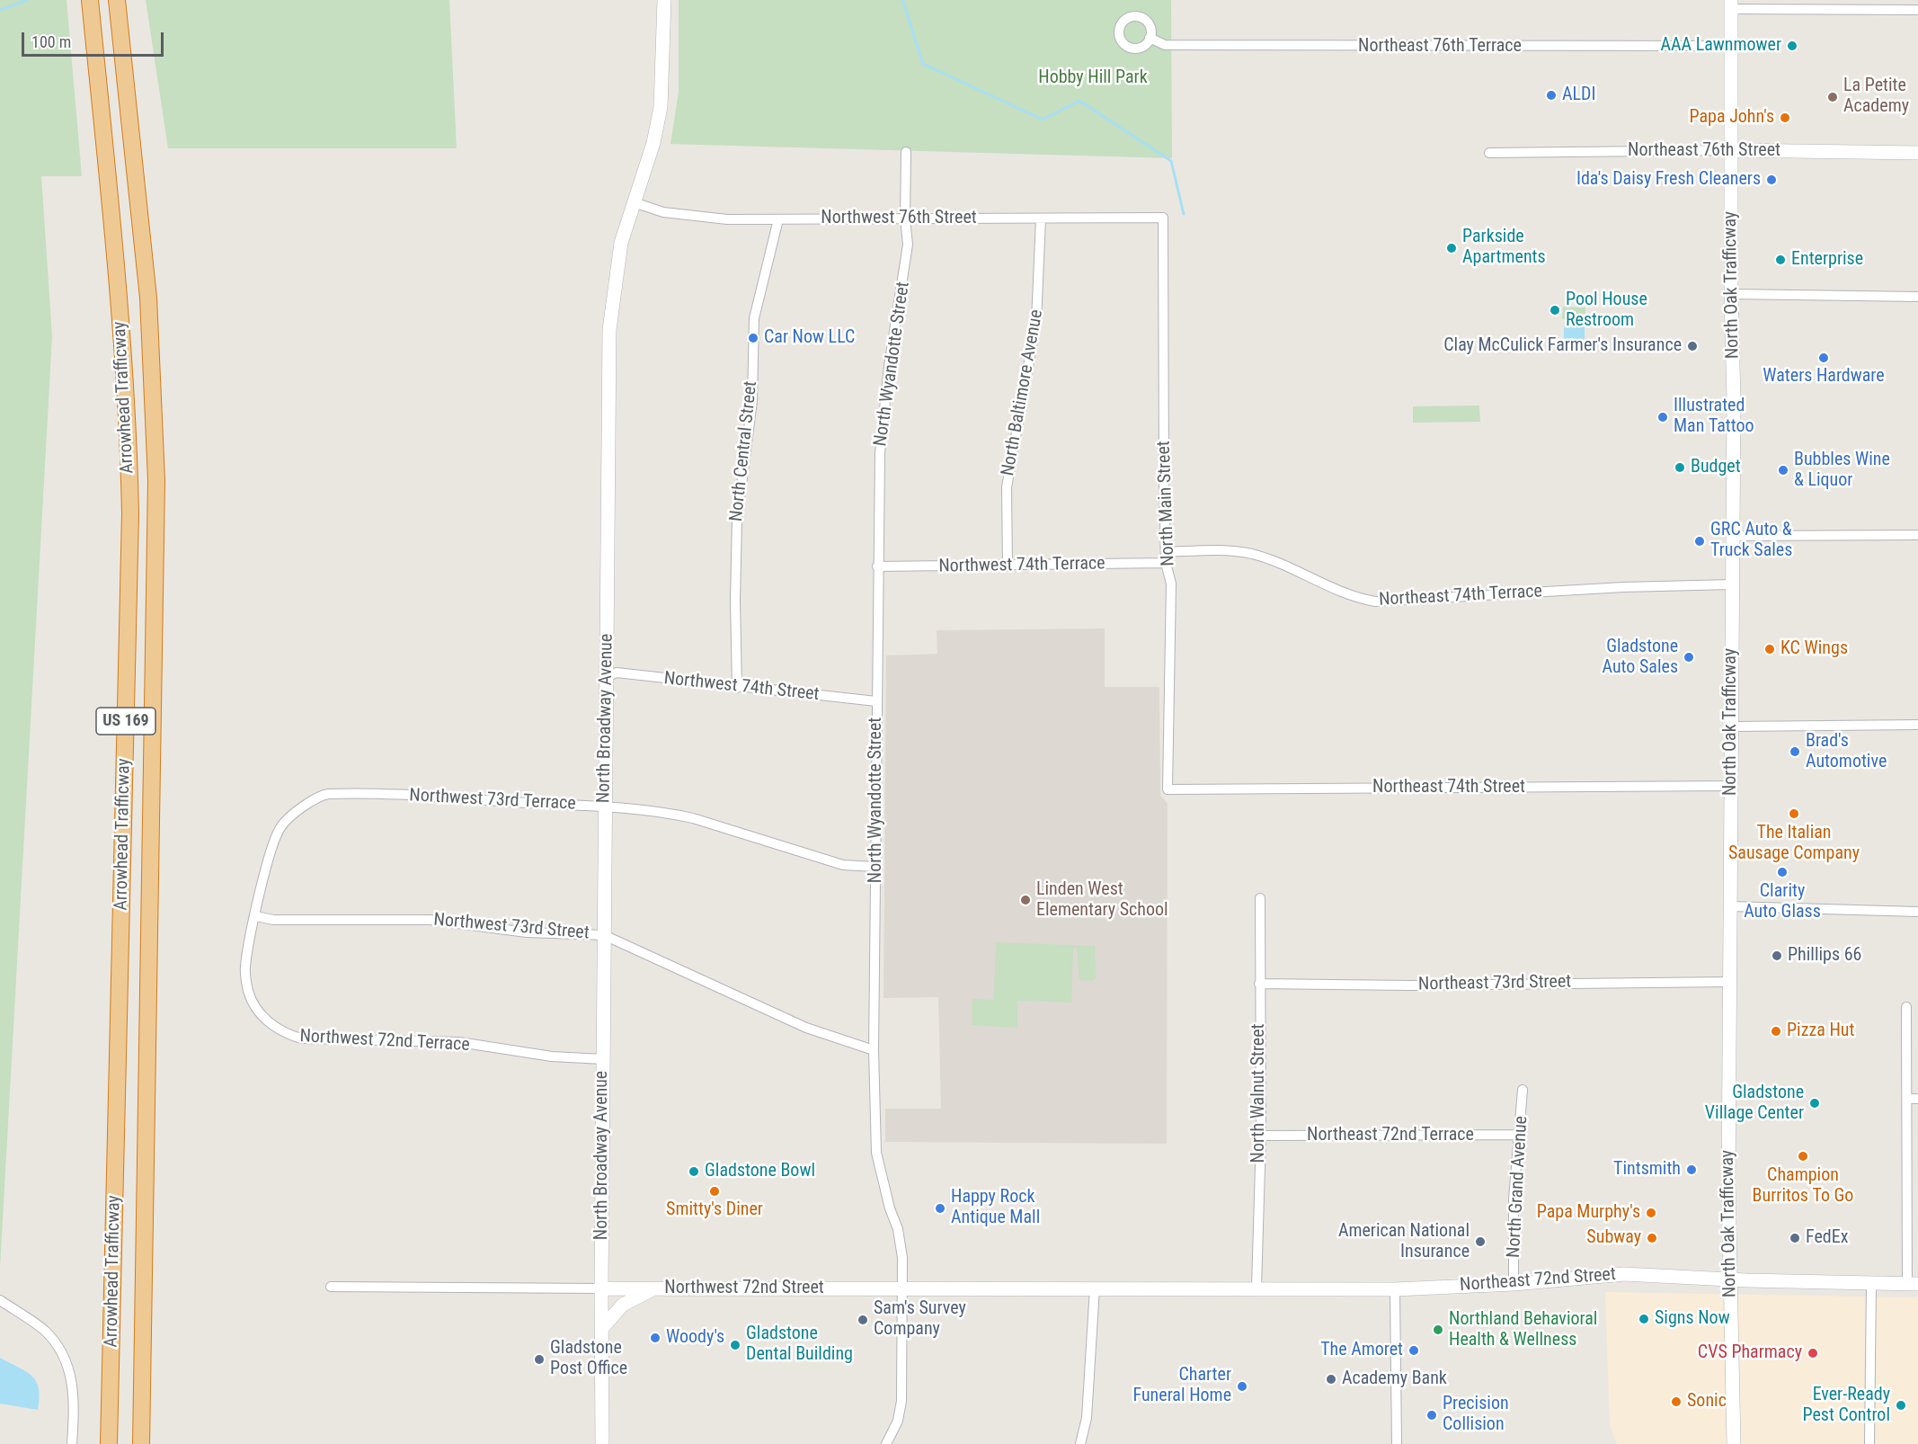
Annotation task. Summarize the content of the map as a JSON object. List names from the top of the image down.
{
  "streets": {
    "highway": ["Arrowhead Trafficway", "US 169"],
    "main road": [
      "Northeast 76th Street",
      "North Oak Trafficway",
      "North Broadway Avenue",
      "Northeast 72nd Street",
      "Northwest 72nd Street"
    ],
    "street": [
      "Northeast 76th Terrace",
      "Northwest 76th Street",
      "North Wyandotte Street",
      "North Baltimore Avenue",
      "North Central Street",
      "North Main Street",
      "Northwest 74th Terrace",
      "Northeast 74th Terrace",
      "Northwest 74th Street",
      "Northeast 74th Street",
      "Northwest 73rd Terrace",
      "Northwest 73rd Street",
      "Northeast 73rd Street",
      "Northwest 72nd Terrace",
      "North Walnut Street",
      "Northeast 72nd Terrace",
      "North Grand Avenue"
    ]
  },
  "crossings": [
    ["Northeast 76th Terrace", "North Oak Trafficway"],
    ["Northeast 76th Street", "North Oak Trafficway"],
    ["Northwest 76th Street", "North Wyandotte Street"],
    ["Northwest 76th Street", "North Baltimore Avenue"],
    ["Northwest 76th Street", "North Central Street"],
    ["Northwest 76th Street", "North Main Street"],
    ["Northwest 76th Street", "North Broadway Avenue"],
    ["North Oak Trafficway", "Northeast 74th Terrace"],
    ["North Oak Trafficway", "Northeast 74th Street"],
    ["North Oak Trafficway", "Northeast 73rd Street"],
    ["North Oak Trafficway", "Northeast 72nd Street"],
    ["North Wyandotte Street", "Northwest 74th Terrace"],
    ["North Wyandotte Street", "Northwest 74th Street"],
    ["North Wyandotte Street", "Northwest 73rd Terrace"],
    ["North Wyandotte Street", "Northwest 73rd Street"],
    ["North Wyandotte Street", "Northwest 72nd Street"],
    ["North Baltimore Avenue", "Northwest 74th Terrace"],
    ["North Central Street", "Northwest 74th Street"],
    ["North Main Street", "Northwest 74th Terrace"],
    ["North Main Street", "Northeast 74th Terrace"],
    ["North Main Street", "Northeast 74th Street"],
    ["Northwest 74th Street", "North Broadway Avenue"],
    ["North Broadway Avenue", "Northwest 73rd Terrace"],
    ["North Broadway Avenue", "Northwest 73rd Street"],
    ["North Broadway Avenue", "Northwest 72nd Terrace"],
    ["North Broadway Avenue", "Northwest 72nd Street"],
    ["Northwest 73rd Terrace", "Northwest 73rd Street"],
    ["Northwest 73rd Terrace", "Northwest 72nd Terrace"],
    ["Northeast 73rd Street", "North Walnut Street"],
    ["North Walnut Street", "Northeast 72nd Terrace"],
    ["North Walnut Street", "Northeast 72nd Street"],
    ["Northeast 72nd Terrace", "North Grand Avenue"],
    ["North Grand Avenue", "Northeast 72nd Street"],
    ["Northeast 72nd Street", "Northwest 72nd Street"]
  ],
  "parks": ["Hobby Hill Park"],
  "places": [
    "AAA Lawnmower",
    "ALDI",
    "La Petite Academy",
    "Papa John's",
    "Ida's Daisy Fresh Cleaners",
    "Parkside Apartments",
    "Enterprise",
    "Pool House Restroom",
    "Car Now LLC",
    "Clay McCulick Farmer's Insurance",
    "Waters Hardware",
    "Illustrated Man Tattoo",
    "Budget",
    "Bubbles Wine & Liquor",
    "GRC Auto & Truck Sales",
    "KC Wings",
    "Gladstone Auto Sales",
    "Brad's Automotive",
    "The Italian Sausage Company",
    "Clarity Auto Glass",
    "Linden West Elementary School",
    "Phillips 66",
    "Pizza Hut",
    "Gladstone Village Center",
    "Champion Burritos To Go",
    "Tintsmith",
    "Gladstone Bowl",
    "Smitty's Diner",
    "Happy Rock Antique Mall",
    "Papa Murphy's",
    "Subway",
    "FedEx",
    "American National Insurance",
    "Signs Now",
    "Sam's Survey Company",
    "Northland Behavioral Health & Wellness",
    "Woody's",
    "Gladstone Dental Building",
    "The Amoret",
    "CVS Pharmacy",
    "Gladstone Post Office",
    "Academy Bank",
    "Charter Funeral Home",
    "Sonic",
    "Ever-Ready Pest Control",
    "Precision Collision"
  ],
  "scale_bar": "100 m"
}
